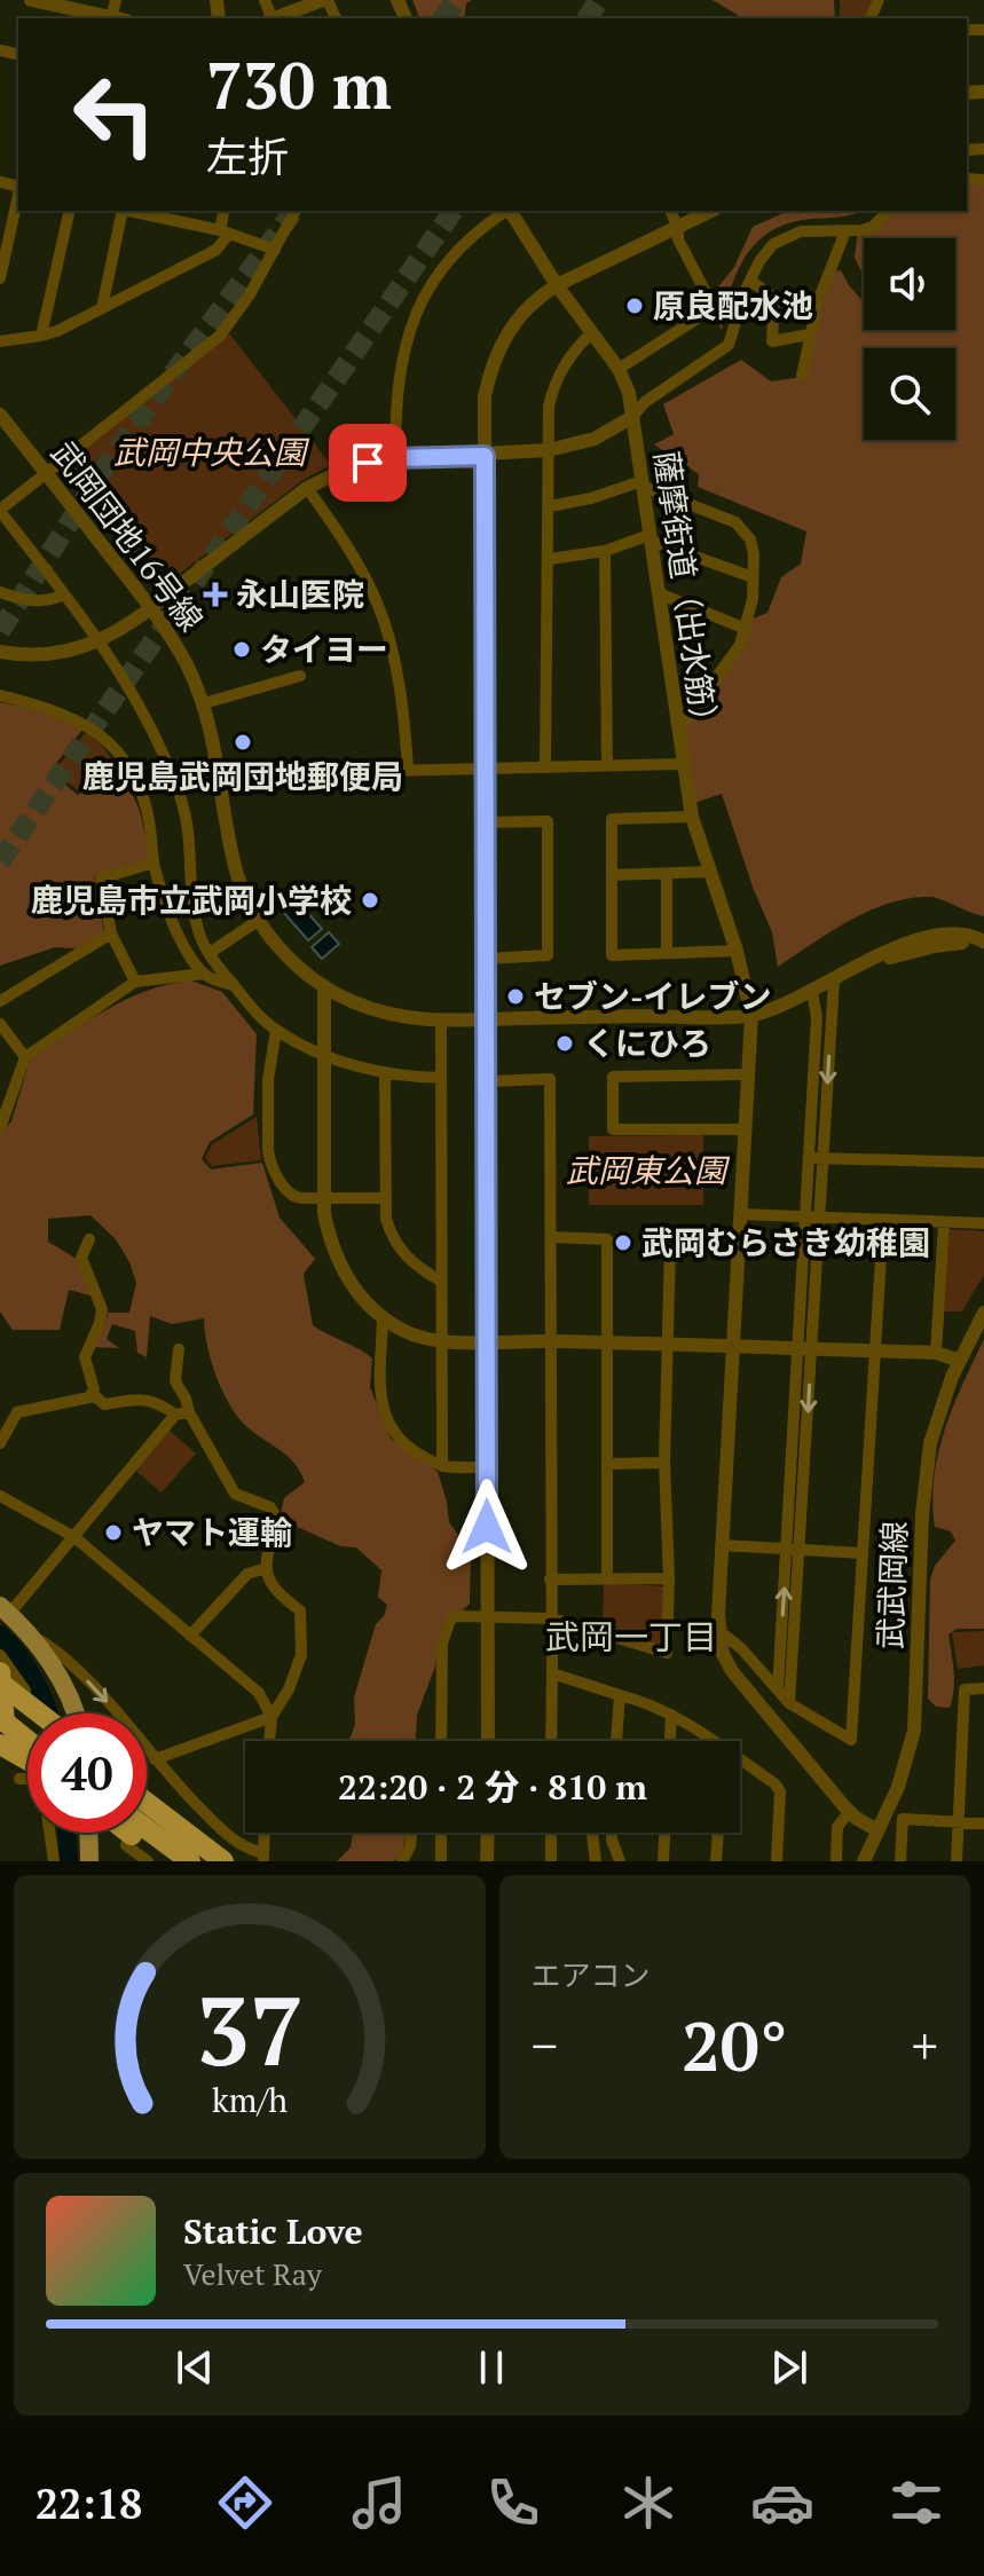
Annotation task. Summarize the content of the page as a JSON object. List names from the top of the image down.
{
  "streets": {
    "street": ["武岡団地16号線", "薩摩街道（出水筋）", "武武岡線"]
  },
  "crossings": [
    ["武岡団地16号線", "薩摩街道（出水筋）"]
  ],
  "districts": ["武岡一丁目"],
  "parks": ["武岡中央公園", "武岡東公園"],
  "places": {
    "other": [
      "原良配水池",
      "タイヨー",
      "鹿児島武岡団地郵便局",
      "鹿児島市立武岡小学校",
      "セブン-イレブン",
      "くにひろ",
      "武岡むらさき幼稚園",
      "ヤマト運輸"
    ],
    "health": ["永山医院"]
  },
  "page": {
    "turn": ["730 m", "左折"],
    "limit": "40",
    "trip": "22:20 · 2 分 · 810 m",
    "tile": "エアコン",
    "heat": ["−", "20°", "+"],
    "song": ["Static Love", "Velvet Ray"],
    "tabs": "22:18",
    "gauge": ["37", "km/h"]
  }
}
